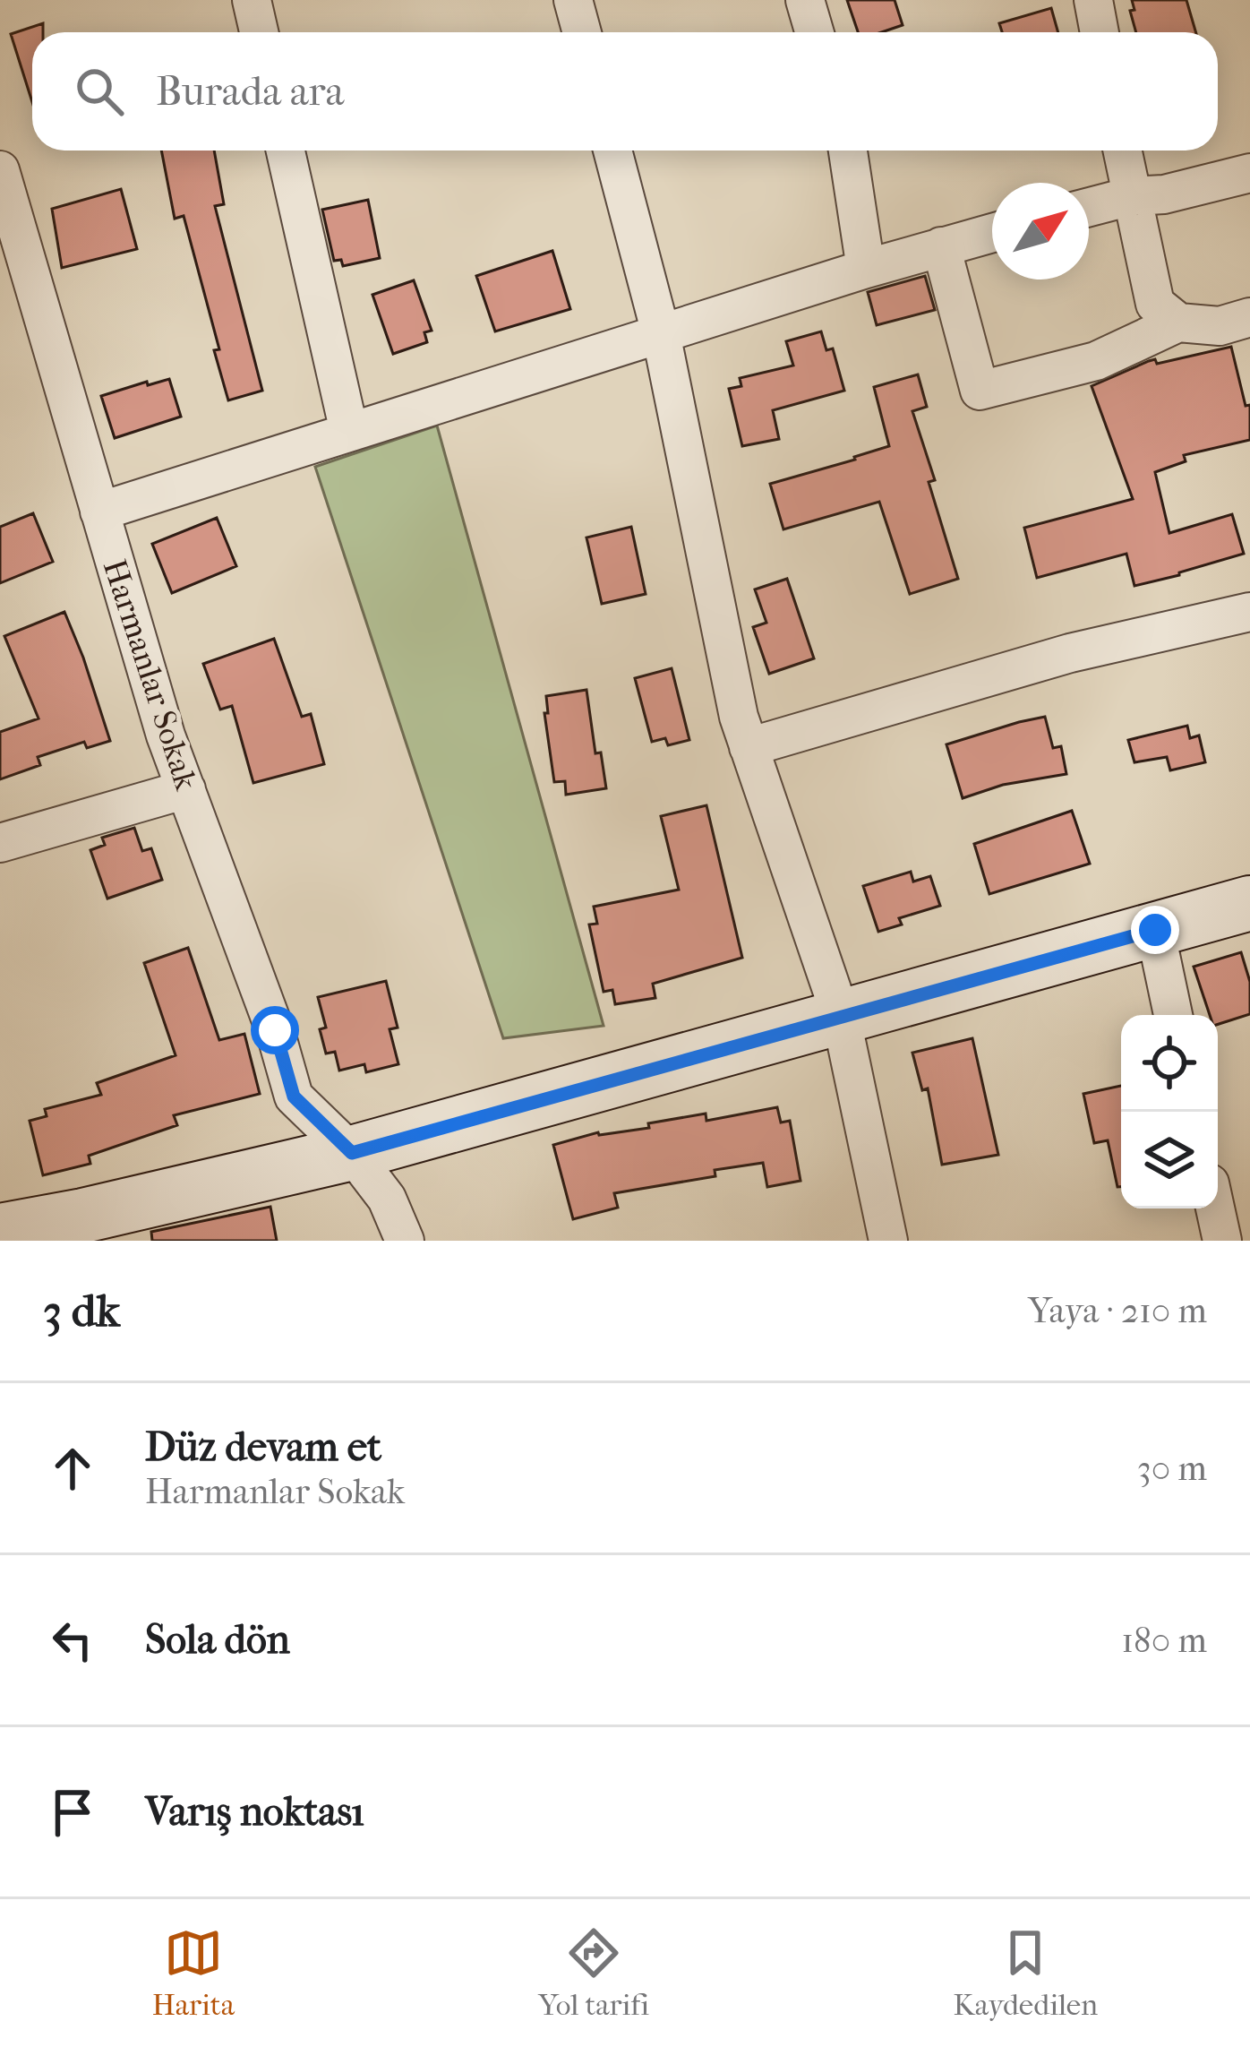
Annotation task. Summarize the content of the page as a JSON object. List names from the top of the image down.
{
  "streets": {
    "street": ["Harmanlar Sokak"]
  },
  "north": "top right",
  "page": {
    "search": "Burada ara",
    "heading": ["3 dk", "Yaya · 210 m"],
    "list": [
      ["Düz devam et", "Harmanlar Sokak", "30 m"],
      ["Sola dön", "180 m"],
      "Varış noktası"
    ],
    "nav": ["Harita", "Yol tarifi", "Kaydedilen"]
  }
}
